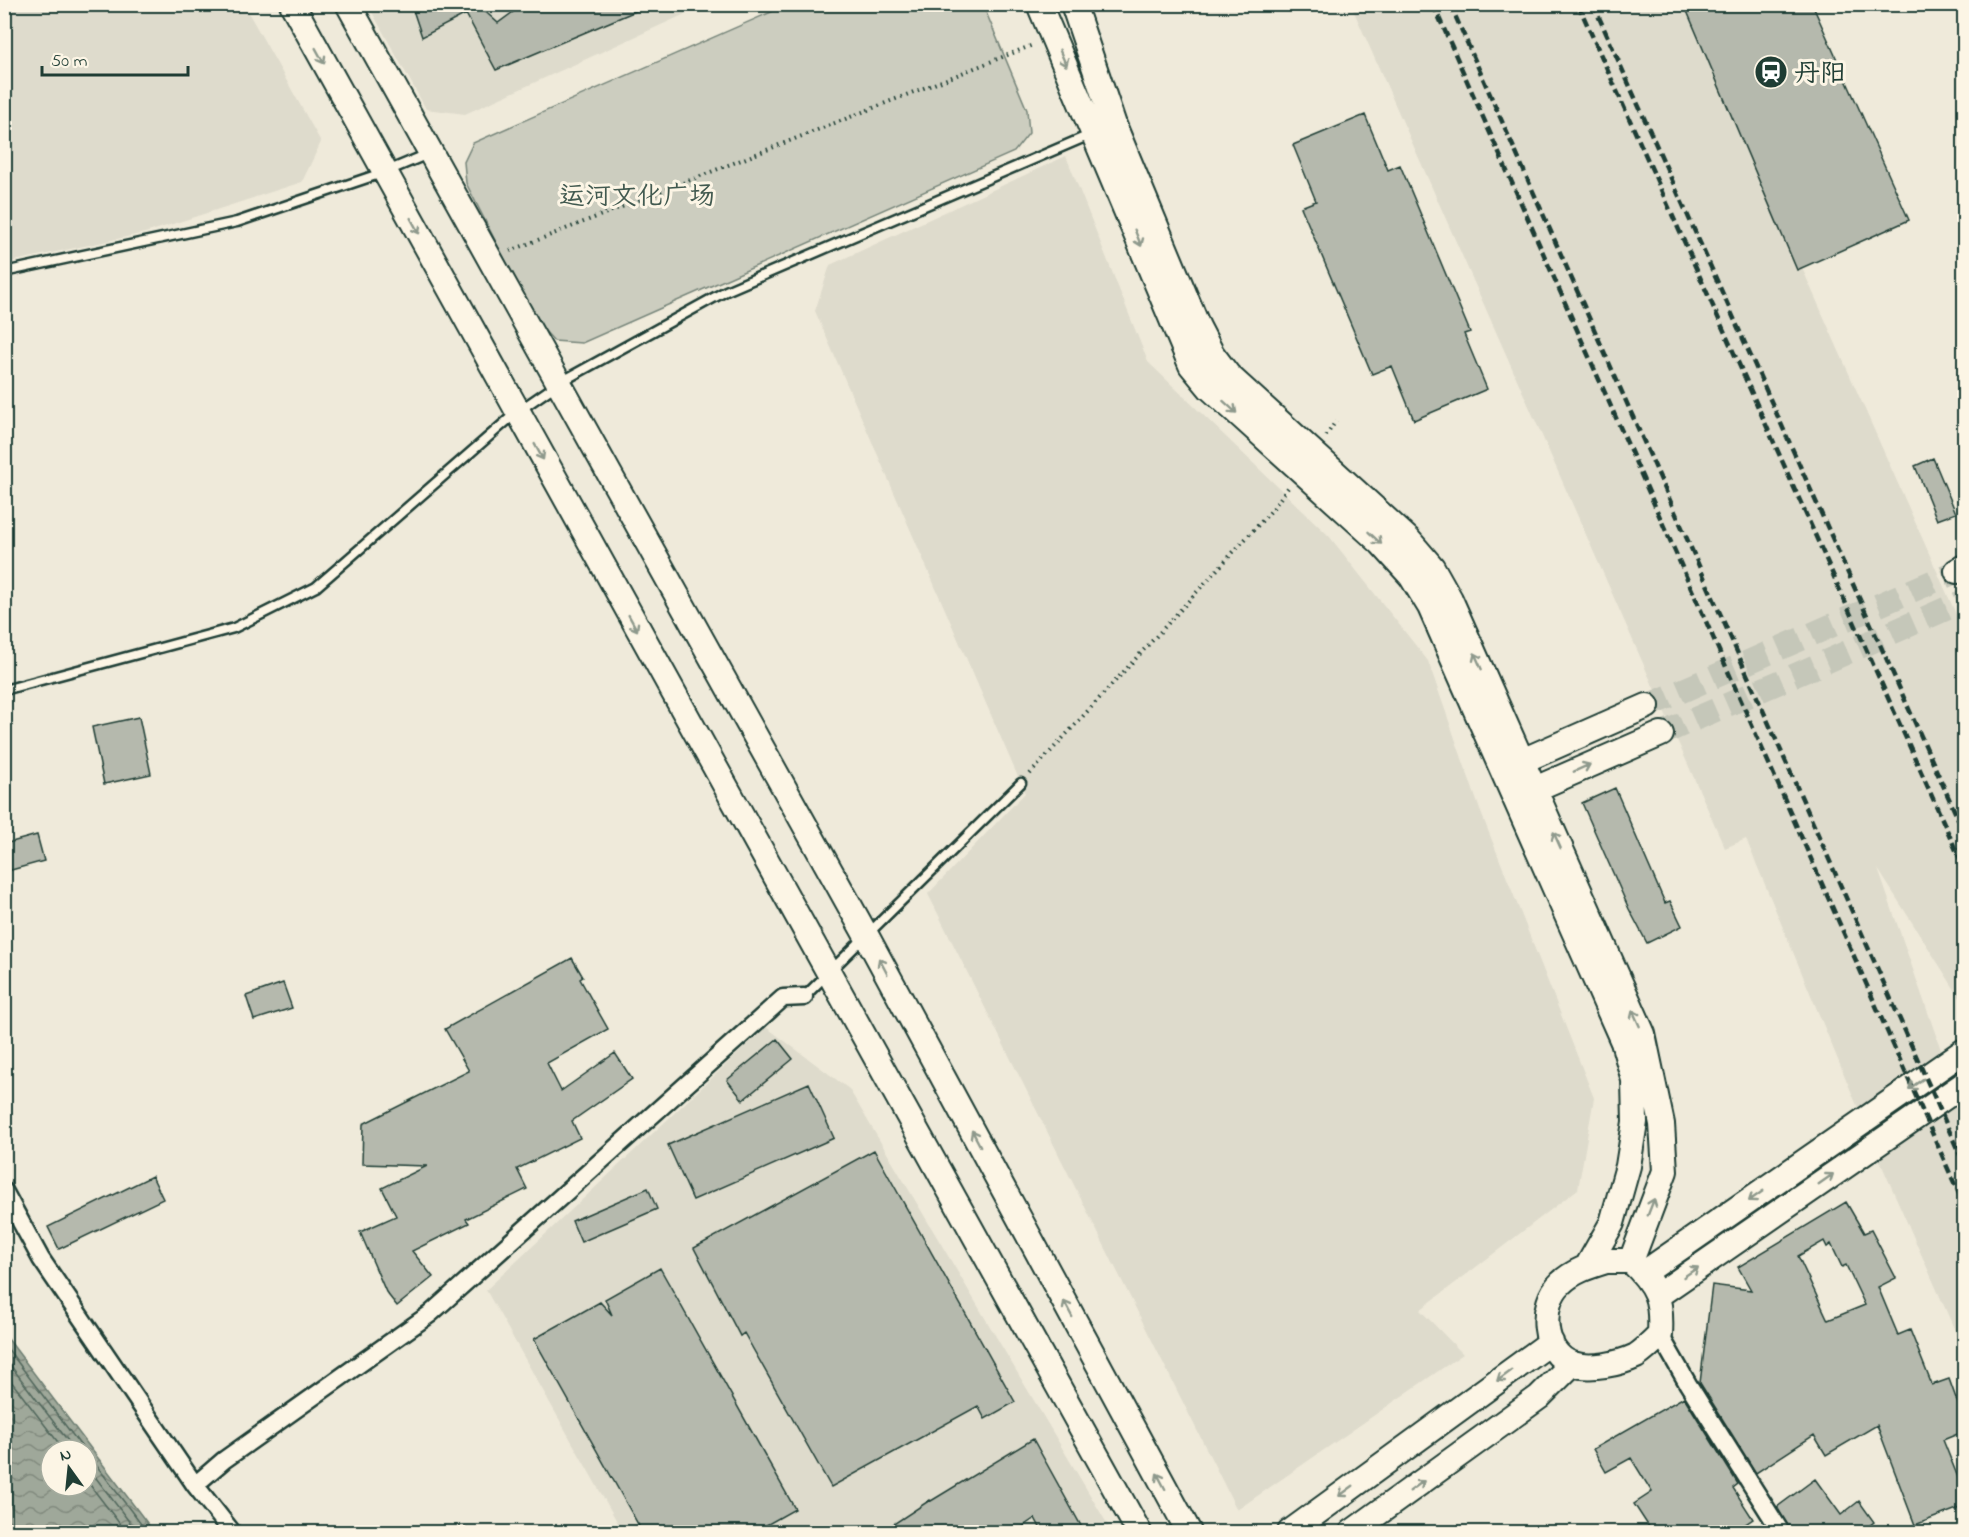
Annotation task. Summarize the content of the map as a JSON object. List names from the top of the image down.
{
  "parks": ["运河文化广场"],
  "places": {
    "station": ["丹阳"]
  },
  "scale_bar": "50 m",
  "north": "top"
}
